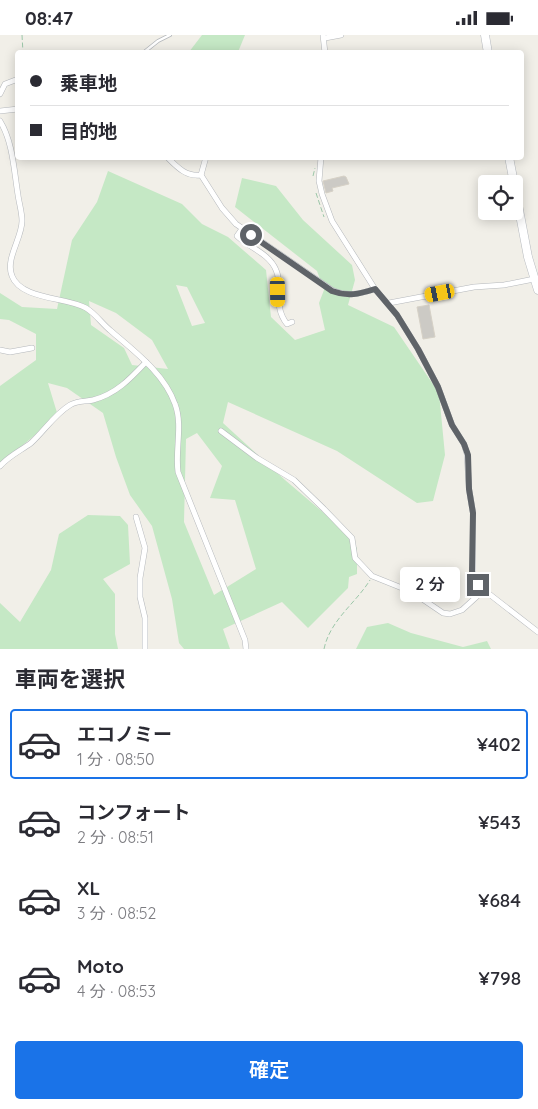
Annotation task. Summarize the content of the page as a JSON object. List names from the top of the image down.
{
  "page": {
    "status": "08:47",
    "banner": ["乗車地", "目的地"],
    "bubble": "2 分",
    "heading": "車両を選択",
    "list": [
      {
        "name": "エコノミー",
        "note": "1 分 · 08:50",
        "value": "¥402"
      },
      {
        "name": "コンフォート",
        "note": "2 分 · 08:51",
        "value": "¥543"
      },
      {
        "name": "XL",
        "note": "3 分 · 08:52",
        "value": "¥684"
      },
      {
        "name": "Moto",
        "note": "4 分 · 08:53",
        "value": "¥798"
      }
    ],
    "buttons": "確定"
  }
}
